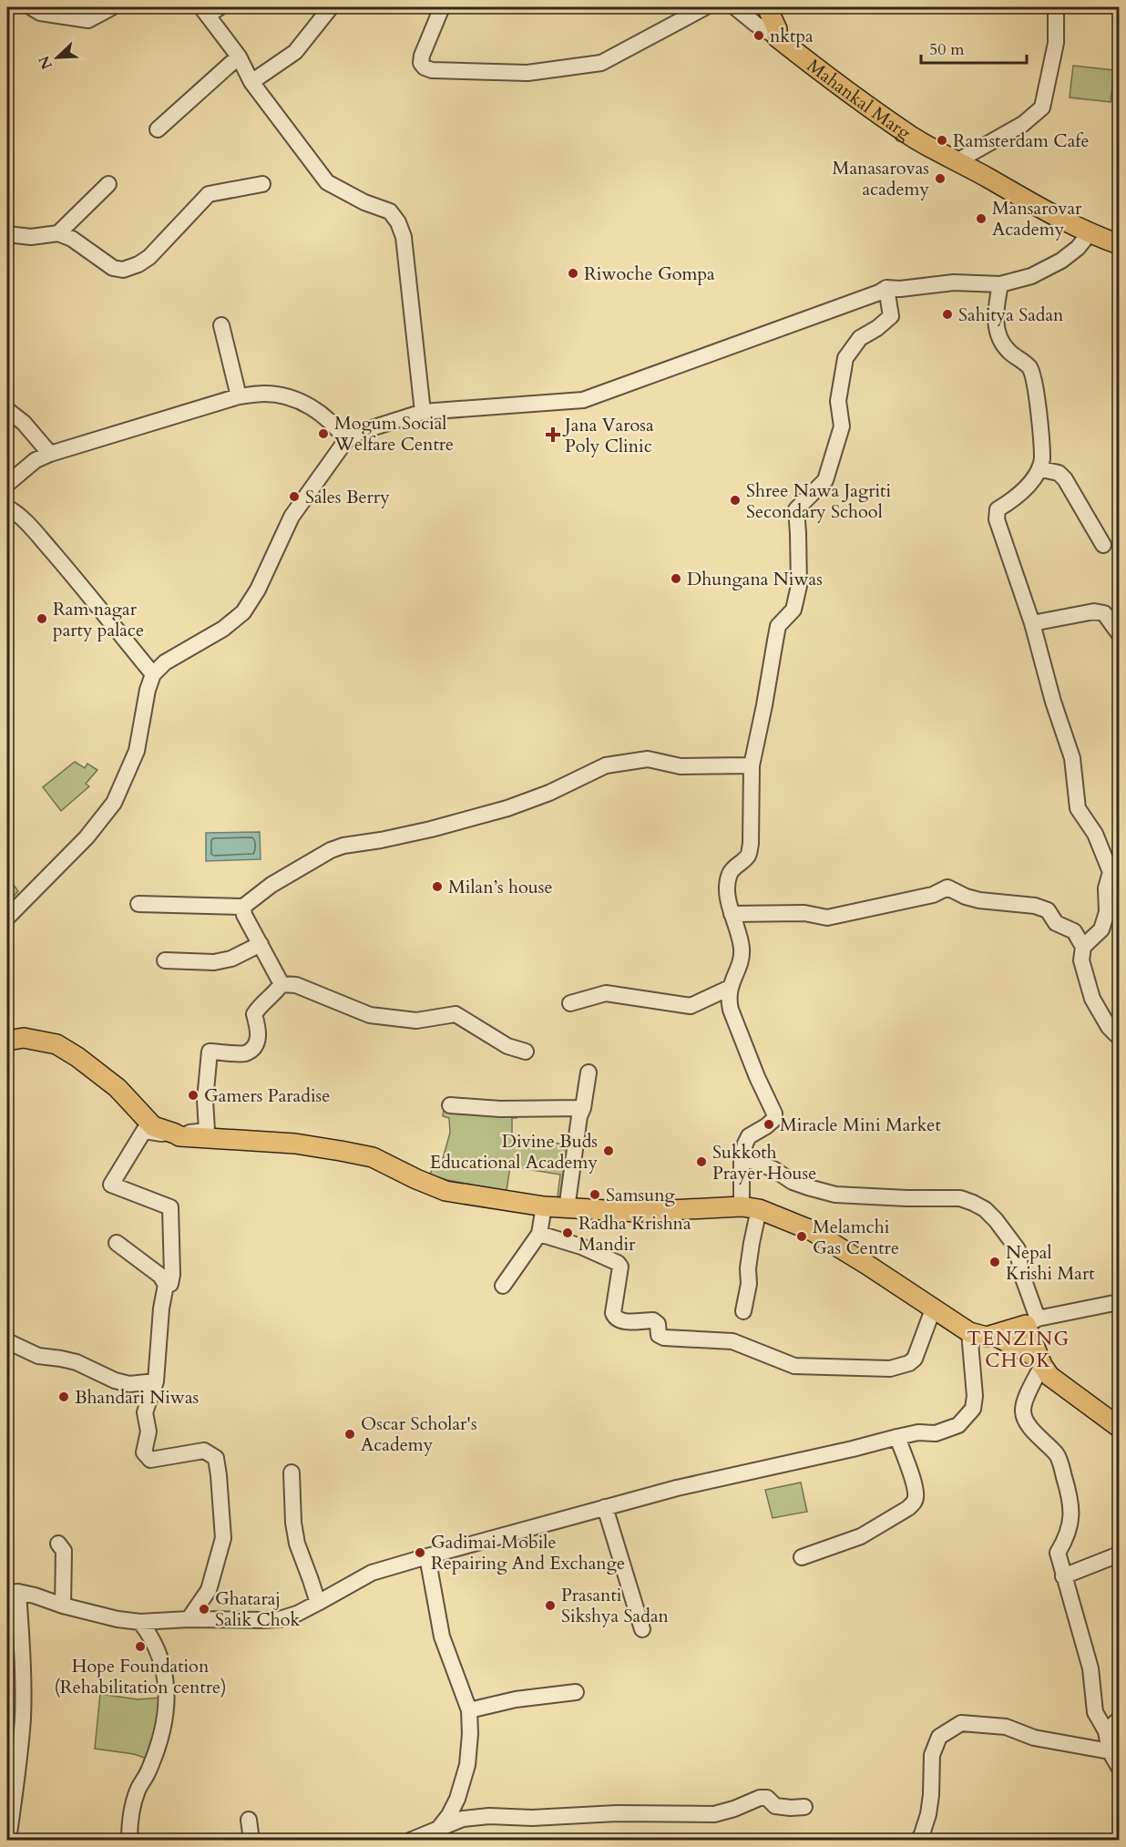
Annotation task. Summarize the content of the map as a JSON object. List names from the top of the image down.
{
  "streets": {
    "main road": ["Mahankal Marg"]
  },
  "districts": ["TENZING CHOK"],
  "places": {
    "other": [
      "nktpa",
      "Ramsterdam Cafe",
      "Manasarovas academy",
      "Mansarovar Academy",
      "Riwoche Gompa",
      "Sahitya Sadan",
      "Mogum Social Welfare Centre",
      "Sales Berry",
      "Shree Nawa Jagriti Secondary School",
      "Dhungana Niwas",
      "Ram nagar party palace",
      "Milan’s house",
      "Gamers Paradise",
      "Miracle Mini Market",
      "Divine Buds Educational Academy",
      "Sukkoth Prayer House",
      "Samsung",
      "Radha Krishna Mandir",
      "Melamchi Gas Centre",
      "Nepal Krishi Mart",
      "Bhandari Niwas",
      "Oscar Scholar's Academy",
      "Gadimai Mobile Repairing And Exchange",
      "Prasanti Sikshya Sadan",
      "Ghataraj Salik Chok",
      "Hope Foundation (Rehabilitation centre)"
    ],
    "health": ["Jana Varosa Poly Clinic"]
  },
  "scale_bar": "50 m",
  "north": "bottom left"
}
